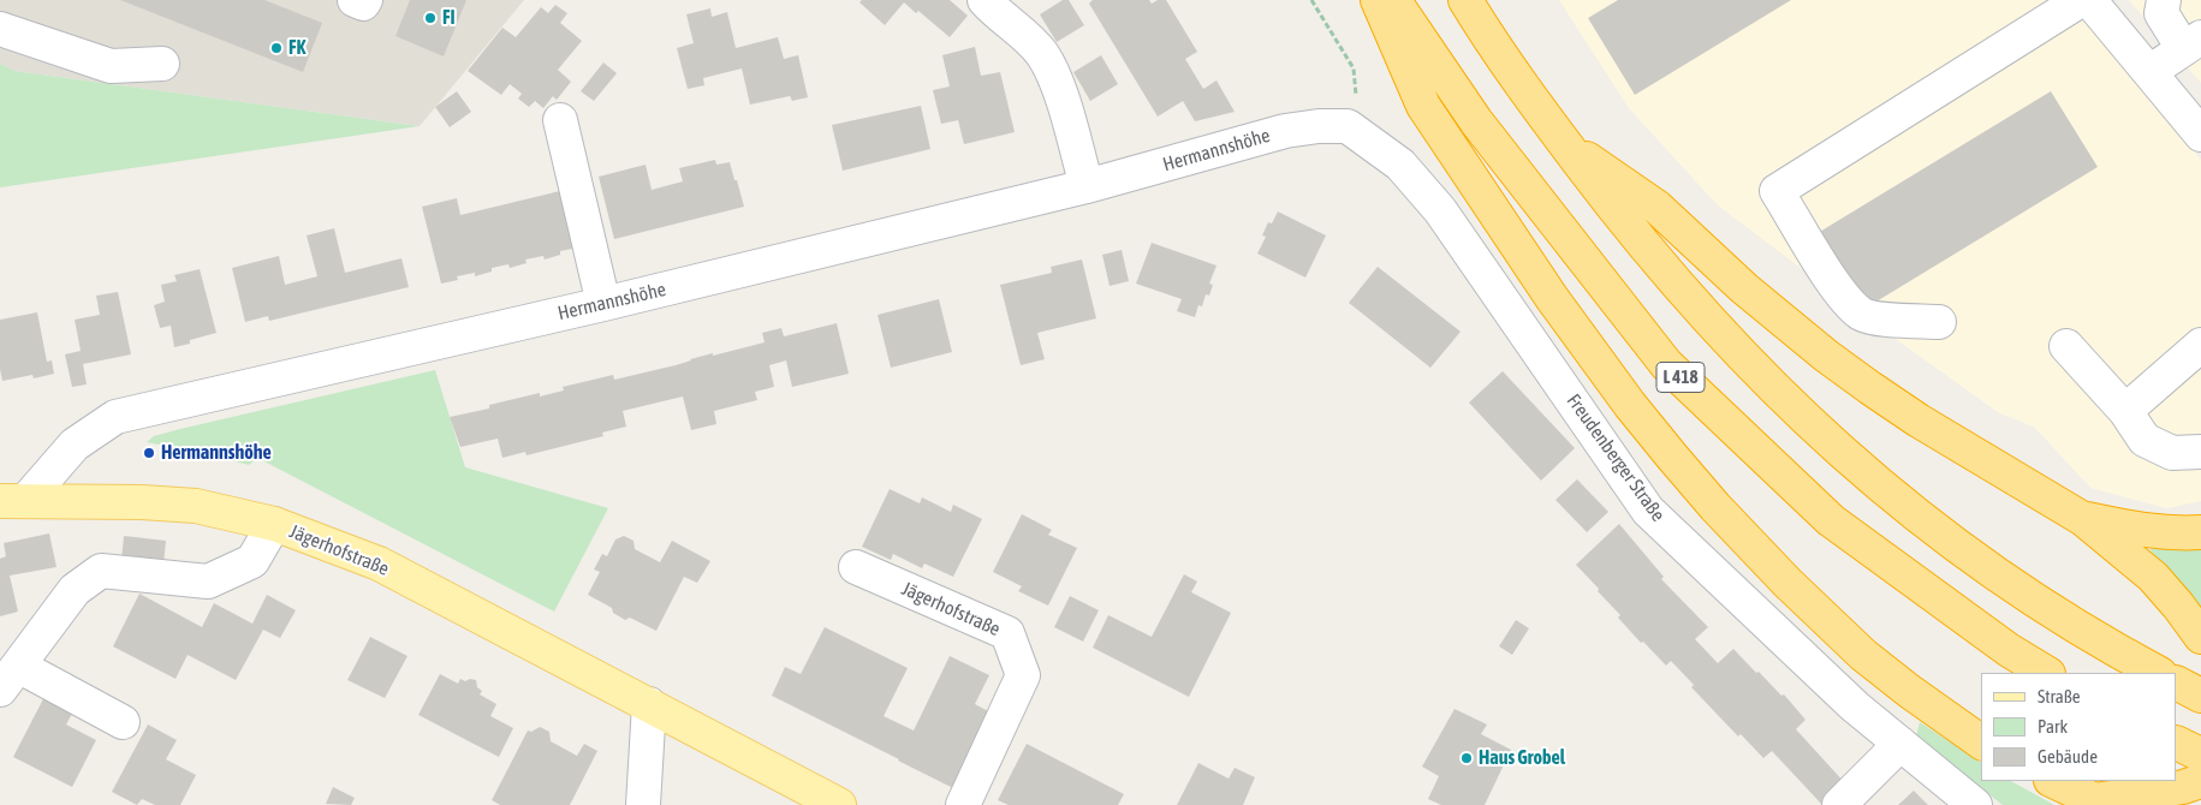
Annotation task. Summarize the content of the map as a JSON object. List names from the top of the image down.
{
  "streets": {
    "highway": ["L 418"],
    "main road": ["Jägerhofstraße"],
    "street": ["Hermannshöhe", "Freudenberger Straße"]
  },
  "crossings": [
    ["Hermannshöhe", "Freudenberger Straße"],
    ["Hermannshöhe", "Jägerhofstraße"]
  ],
  "places": [
    "FI",
    "FK",
    "Hermannshöhe",
    "Haus Grobel"
  ],
  "legend": ["Straße", "Park", "Gebäude"]
}
